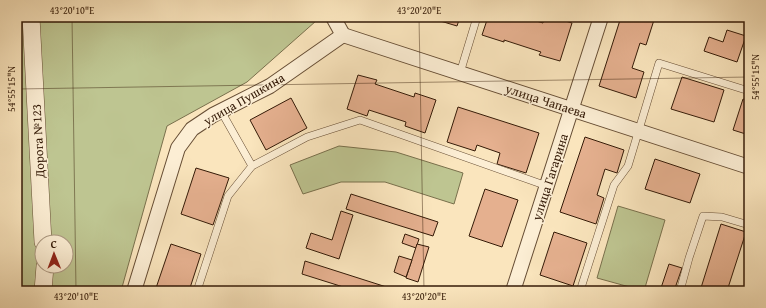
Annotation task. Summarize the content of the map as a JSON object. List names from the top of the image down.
{
  "streets": {
    "street": [
      "улица Пушкина",
      "улица Чапаева",
      "Дорога №123",
      "улица Гагарина"
    ]
  },
  "crossings": [
    ["улица Пушкина", "улица Чапаева"],
    ["улица Чапаева", "улица Гагарина"]
  ],
  "north": "top",
  "coordinates": ["43°20'10\"E", "43°20'20\"E", "54°55'15\"N"]
}
